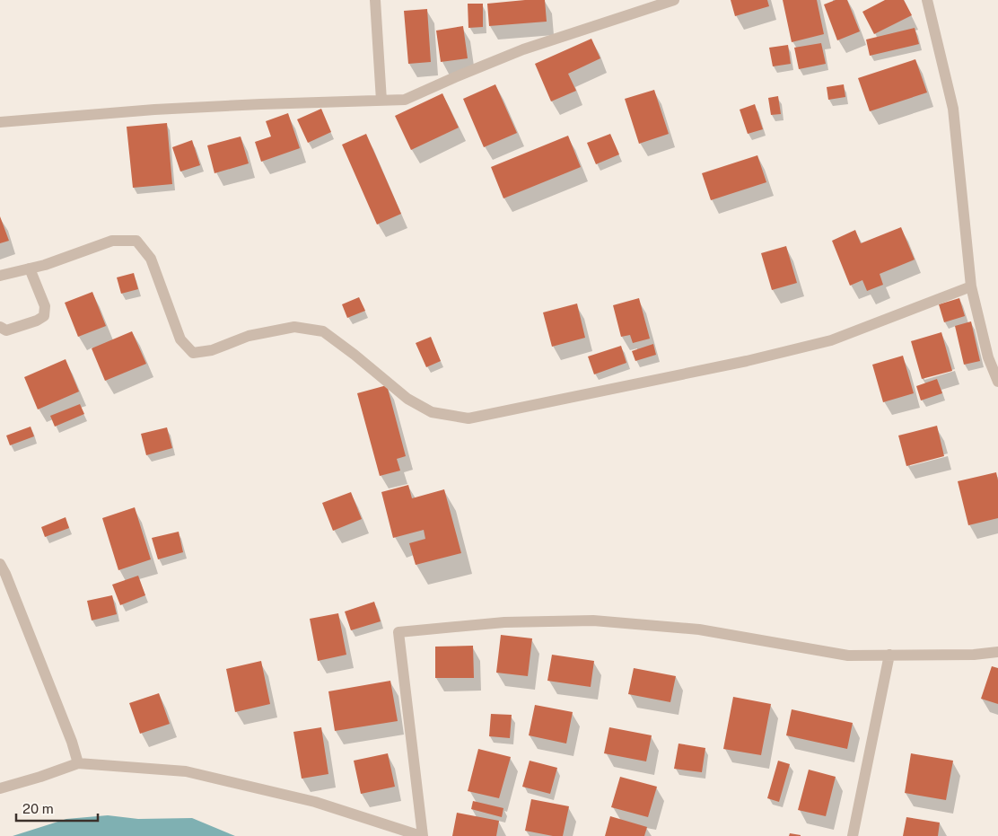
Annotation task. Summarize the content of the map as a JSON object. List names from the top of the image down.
{
  "scale_bar": "20 m"
}
